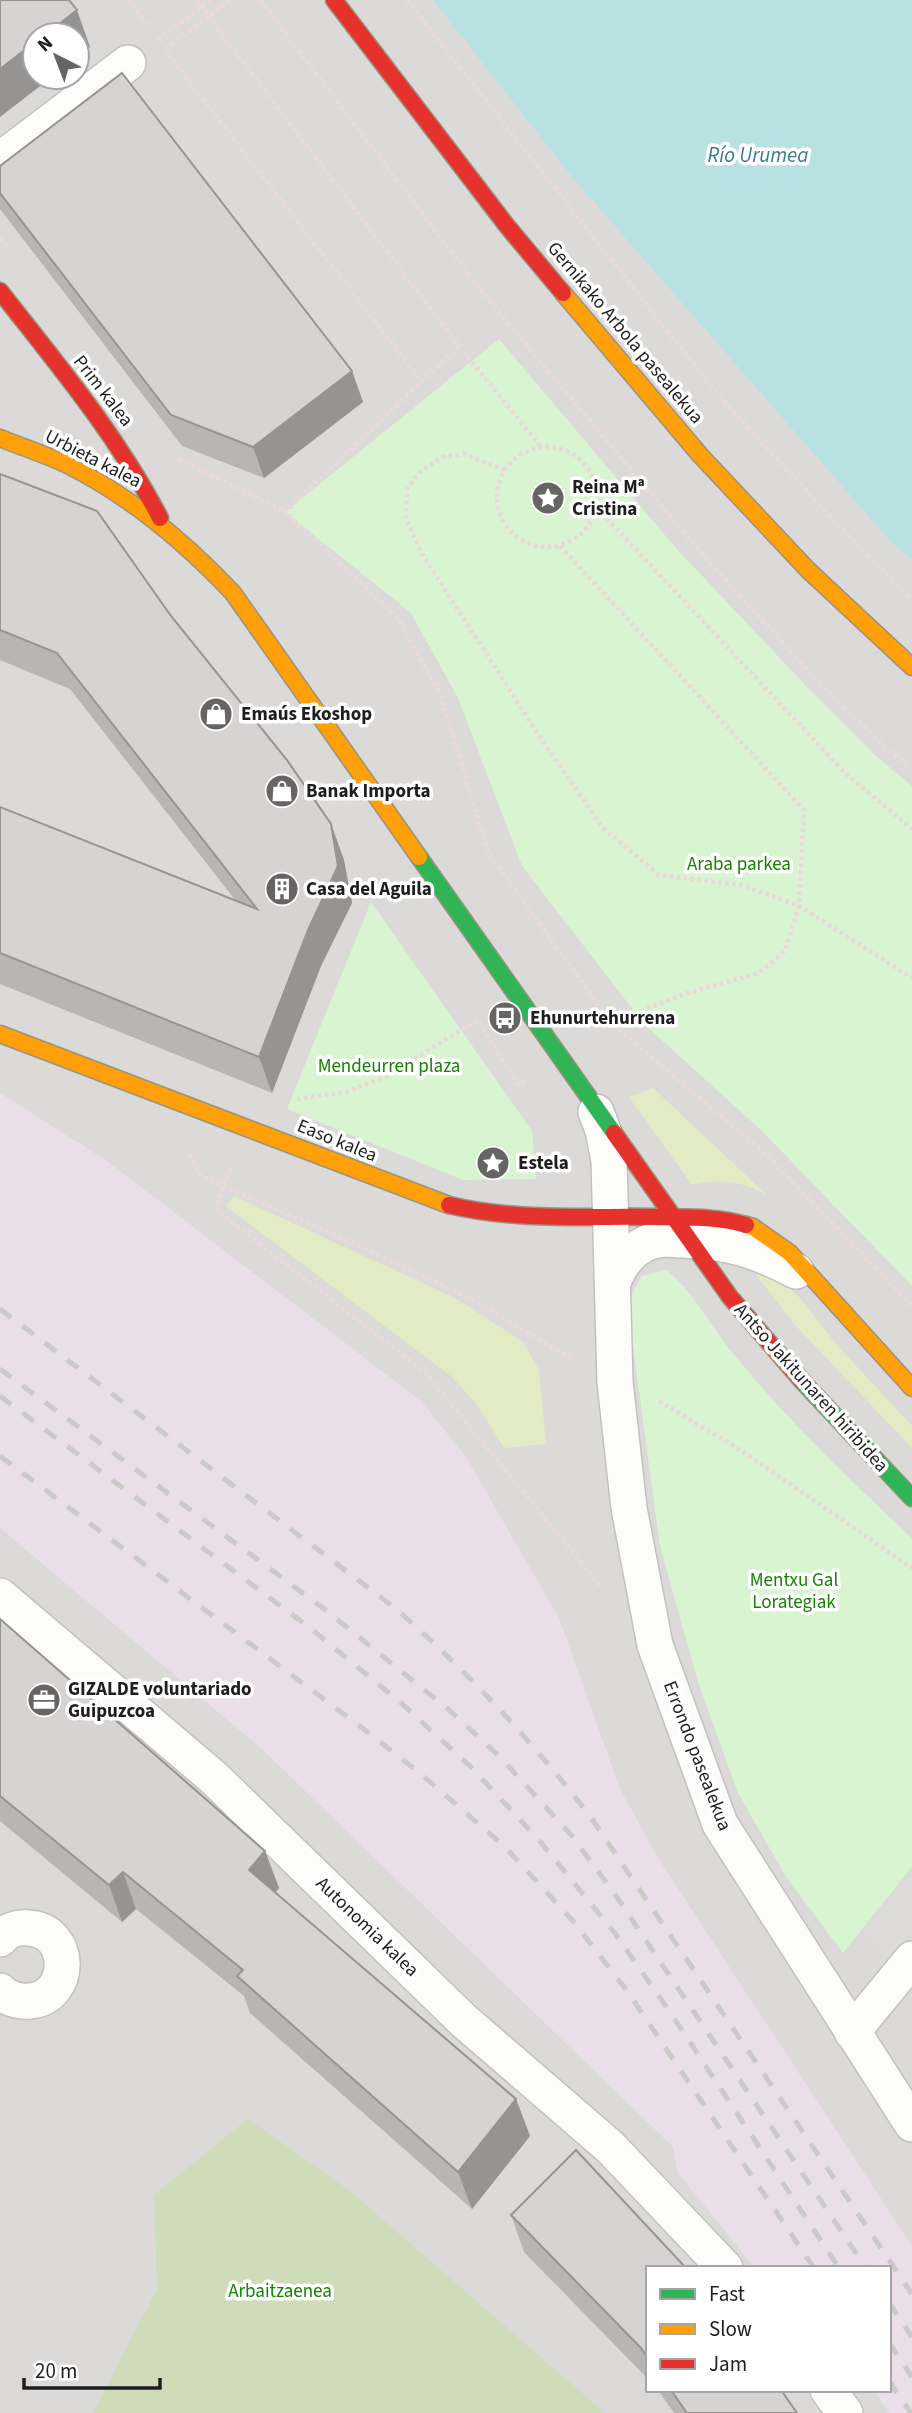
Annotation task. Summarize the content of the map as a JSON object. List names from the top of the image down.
{
  "streets": {
    "main road": [
      "Gernikako Arbola pasealekua",
      "Prim kalea",
      "Urbieta kalea",
      "Easo kalea",
      "Antso Jakitunaren hiribidea"
    ],
    "street": ["Errondo pasealekua", "Autonomia kalea"]
  },
  "crossings": [
    ["Prim kalea", "Urbieta kalea"],
    ["Easo kalea", "Antso Jakitunaren hiribidea"]
  ],
  "water": ["Río Urumea"],
  "parks": [
    "Araba parkea",
    "Mendeurren plaza",
    "Mentxu Gal Lorategiak",
    "Arbaitzaenea"
  ],
  "places": {
    "place": ["Reina Mª Cristina", "Estela"],
    "shop": ["Emaús Ekoshop", "Banak Importa"],
    "building": ["Casa del Aguila"],
    "bus stop": ["Ehunurtehurrena"],
    "office": ["GIZALDE voluntariado Guipuzcoa"]
  },
  "legend": ["Fast", "Slow", "Jam"],
  "scale_bar": "20 m",
  "north": "top left"
}
